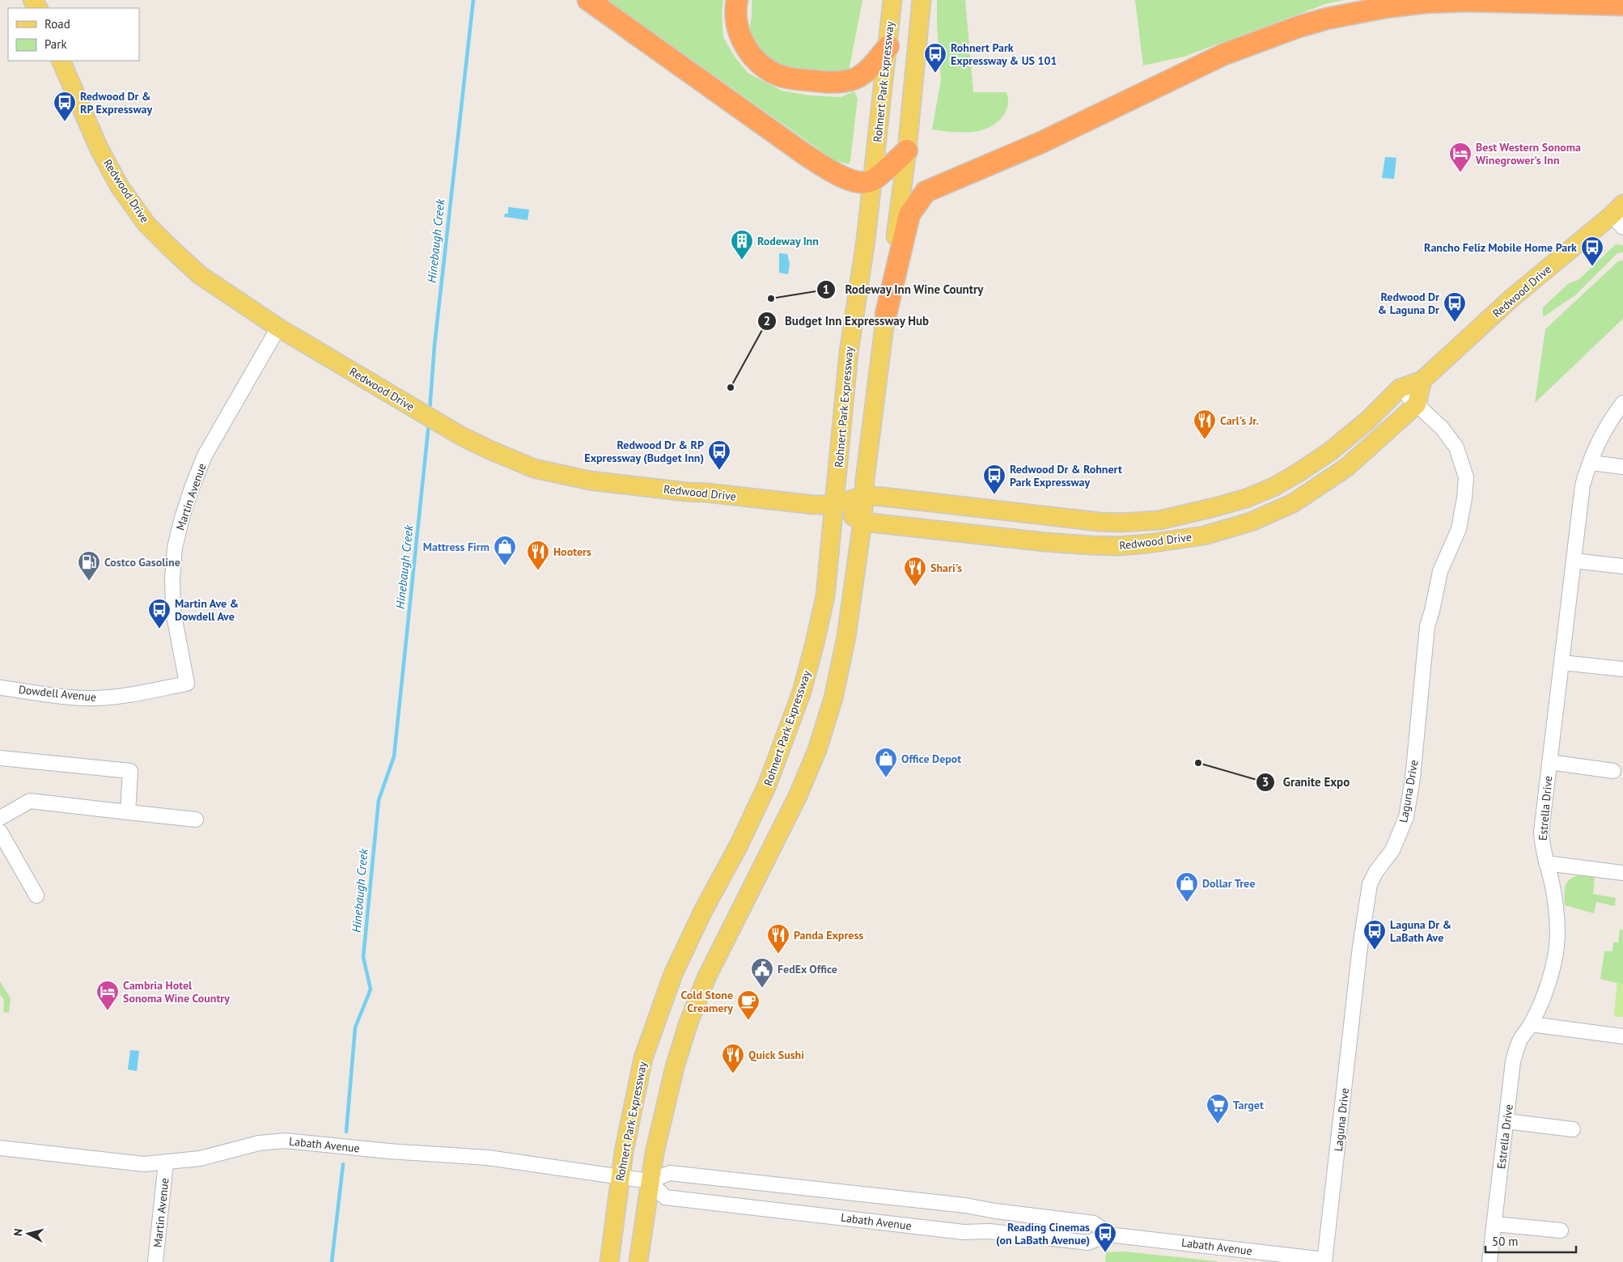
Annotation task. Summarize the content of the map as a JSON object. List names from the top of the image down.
{
  "streets": {
    "main road": ["Rohnert Park Expressway", "Redwood Drive"],
    "street": [
      "Martin Avenue",
      "Dowdell Avenue",
      "Laguna Drive",
      "Estrella Drive",
      "Labath Avenue"
    ]
  },
  "crossings": [
    ["Rohnert Park Expressway", "Redwood Drive"],
    ["Rohnert Park Expressway", "Labath Avenue"],
    ["Redwood Drive", "Martin Avenue"],
    ["Redwood Drive", "Laguna Drive"],
    ["Martin Avenue", "Dowdell Avenue"],
    ["Martin Avenue", "Labath Avenue"],
    ["Laguna Drive", "Labath Avenue"]
  ],
  "water": ["Hinebaugh Creek"],
  "places": {
    "bus stop": [
      "Rohnert Park Expressway & US 101",
      "Redwood Dr & RP Expressway",
      "Rancho Feliz Mobile Home Park",
      "Redwood Dr & Laguna Dr",
      "Redwood Dr & RP Expressway (Budget Inn)",
      "Redwood Dr & Rohnert Park Expressway",
      "Martin Ave & Dowdell Ave",
      "Laguna Dr & LaBath Ave",
      "Reading Cinemas (on LaBath Avenue)"
    ],
    "hotel": ["Best Western Sonoma Winegrower's Inn", "Cambria Hotel Sonoma Wine Country"],
    "building": ["Rodeway Inn"],
    "other": ["Rodeway Inn Wine Country", "Budget Inn Expressway Hub", "Granite Expo"],
    "restaurant": [
      "Carl's Jr.",
      "Hooters",
      "Shari's",
      "Panda Express",
      "Quick Sushi"
    ],
    "shop": ["Mattress Firm", "Office Depot", "Dollar Tree"],
    "fuel station": ["Costco Gasoline"],
    "public building": ["FedEx Office"],
    "cafe": ["Cold Stone Creamery"],
    "supermarket": ["Target"]
  },
  "legend": ["Road", "Park"],
  "scale_bar": "50 m",
  "north": "left"
}
